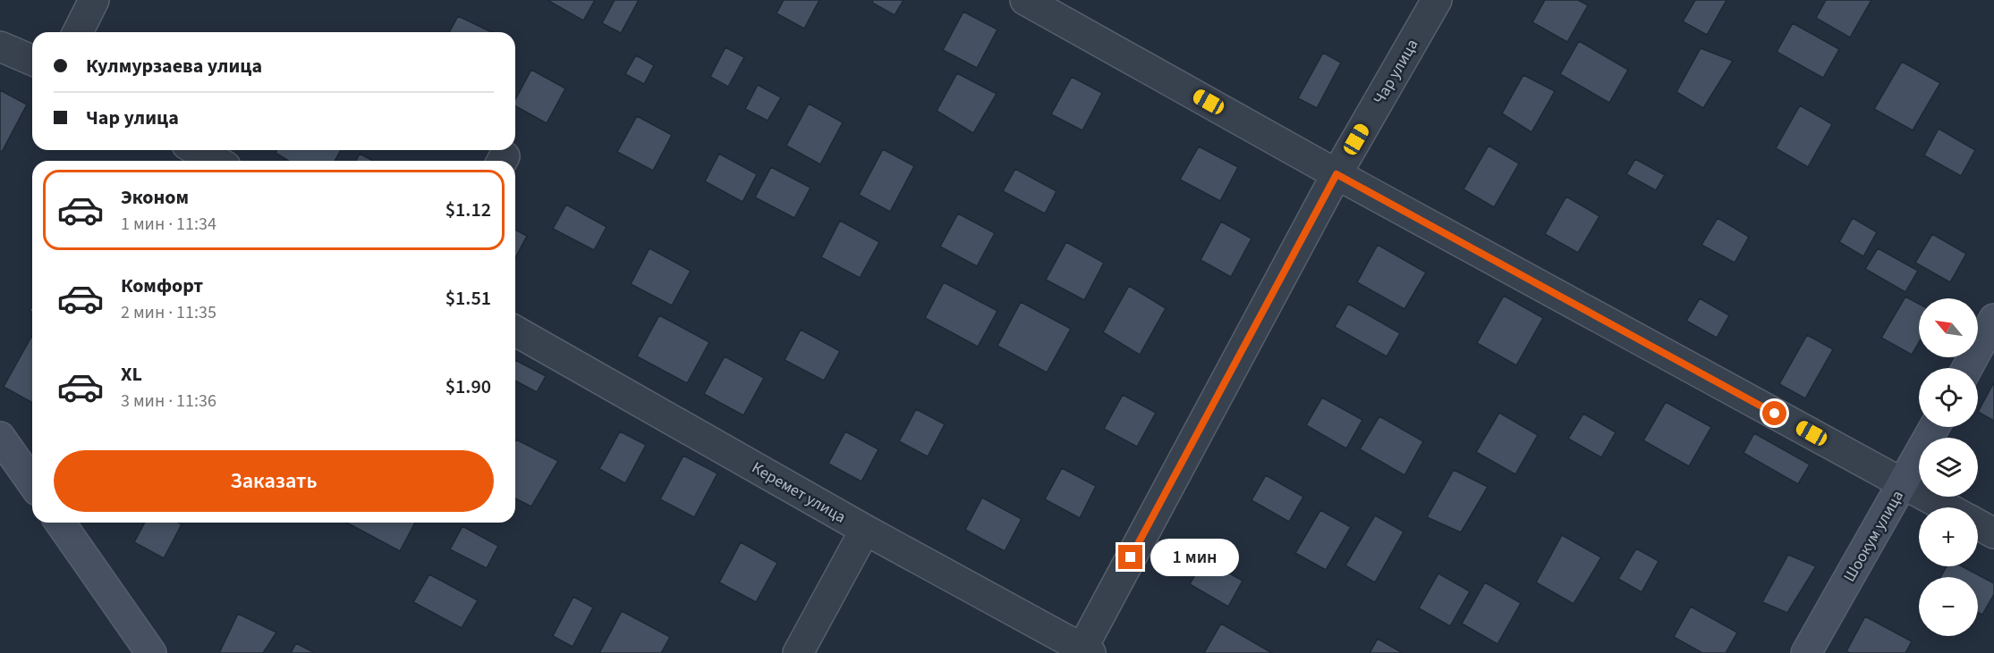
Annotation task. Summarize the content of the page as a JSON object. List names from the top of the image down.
{
  "streets": {
    "street": ["Чар улица", "Керемет улица", "Шоокум улица"]
  },
  "crossings": [
    ["Чар улица", "Керемет улица"]
  ],
  "north": "top left",
  "page": {
    "banner": ["Кулмурзаева улица", "Чар улица"],
    "list": [
      {
        "name": "Эконом",
        "note": "1 мин · 11:34",
        "value": "$1.12"
      },
      {
        "name": "Комфорт",
        "note": "2 мин · 11:35",
        "value": "$1.51"
      },
      {
        "name": "XL",
        "note": "3 мин · 11:36",
        "value": "$1.90"
      }
    ],
    "map_buttons": ["+", "−"],
    "buttons": "Заказать",
    "bubble": "1 мин"
  }
}
